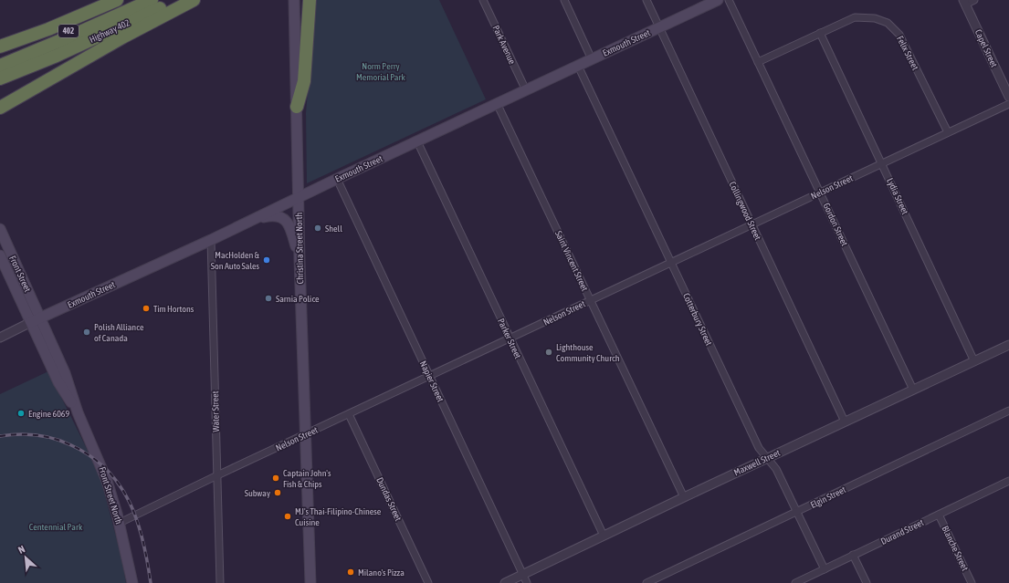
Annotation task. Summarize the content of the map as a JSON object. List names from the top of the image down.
{
  "streets": {
    "highway": ["402", "Highway 402"],
    "main road": [
      "Exmouth Street",
      "Christina Street North",
      "Front Street",
      "Front Street North"
    ],
    "street": [
      "Park Avenue",
      "Capel Street",
      "Felix Street",
      "Nelson Street",
      "Lydia Street",
      "Collingwood Street",
      "Gordon Street",
      "Saint Vincent Street",
      "Cotterbury Street",
      "Parker Street",
      "Napier Street",
      "Water Street",
      "Maxwell Street",
      "Elgin Street",
      "Dundas Street",
      "Durand Street",
      "Blanche Street"
    ]
  },
  "crossings": [
    ["Exmouth Street", "Park Avenue"],
    ["Exmouth Street", "Collingwood Street"],
    ["Exmouth Street", "Christina Street North"],
    ["Exmouth Street", "Saint Vincent Street"],
    ["Exmouth Street", "Front Street"],
    ["Exmouth Street", "Cotterbury Street"],
    ["Exmouth Street", "Parker Street"],
    ["Exmouth Street", "Napier Street"],
    ["Exmouth Street", "Water Street"],
    ["Exmouth Street", "Front Street North"],
    ["Felix Street", "Nelson Street"],
    ["Felix Street", "Lydia Street"],
    ["Felix Street", "Gordon Street"],
    ["Nelson Street", "Lydia Street"],
    ["Nelson Street", "Collingwood Street"],
    ["Nelson Street", "Gordon Street"],
    ["Nelson Street", "Christina Street North"],
    ["Nelson Street", "Saint Vincent Street"],
    ["Nelson Street", "Cotterbury Street"],
    ["Nelson Street", "Parker Street"],
    ["Nelson Street", "Napier Street"],
    ["Nelson Street", "Water Street"],
    ["Nelson Street", "Front Street North"],
    ["Nelson Street", "Dundas Street"],
    ["Lydia Street", "Maxwell Street"],
    ["Collingwood Street", "Maxwell Street"],
    ["Gordon Street", "Maxwell Street"],
    ["Saint Vincent Street", "Maxwell Street"],
    ["Front Street", "Front Street North"],
    ["Cotterbury Street", "Maxwell Street"],
    ["Cotterbury Street", "Elgin Street"],
    ["Cotterbury Street", "Durand Street"],
    ["Parker Street", "Maxwell Street"],
    ["Napier Street", "Maxwell Street"],
    ["Durand Street", "Blanche Street"]
  ],
  "parks": ["Norm Perry Memorial Park", "Centennial Park"],
  "places": [
    "Shell",
    "MacHolden & Son Auto Sales",
    "Sarnia Police",
    "Tim Hortons",
    "Polish Alliance of Canada",
    "Lighthouse Community Church",
    "Engine 6069",
    "Captain John's Fish & Chips",
    "Subway",
    "MJ's Thai-Filipino-Chinese Cuisine",
    "Milano's Pizza"
  ],
  "north": "top left"
}
